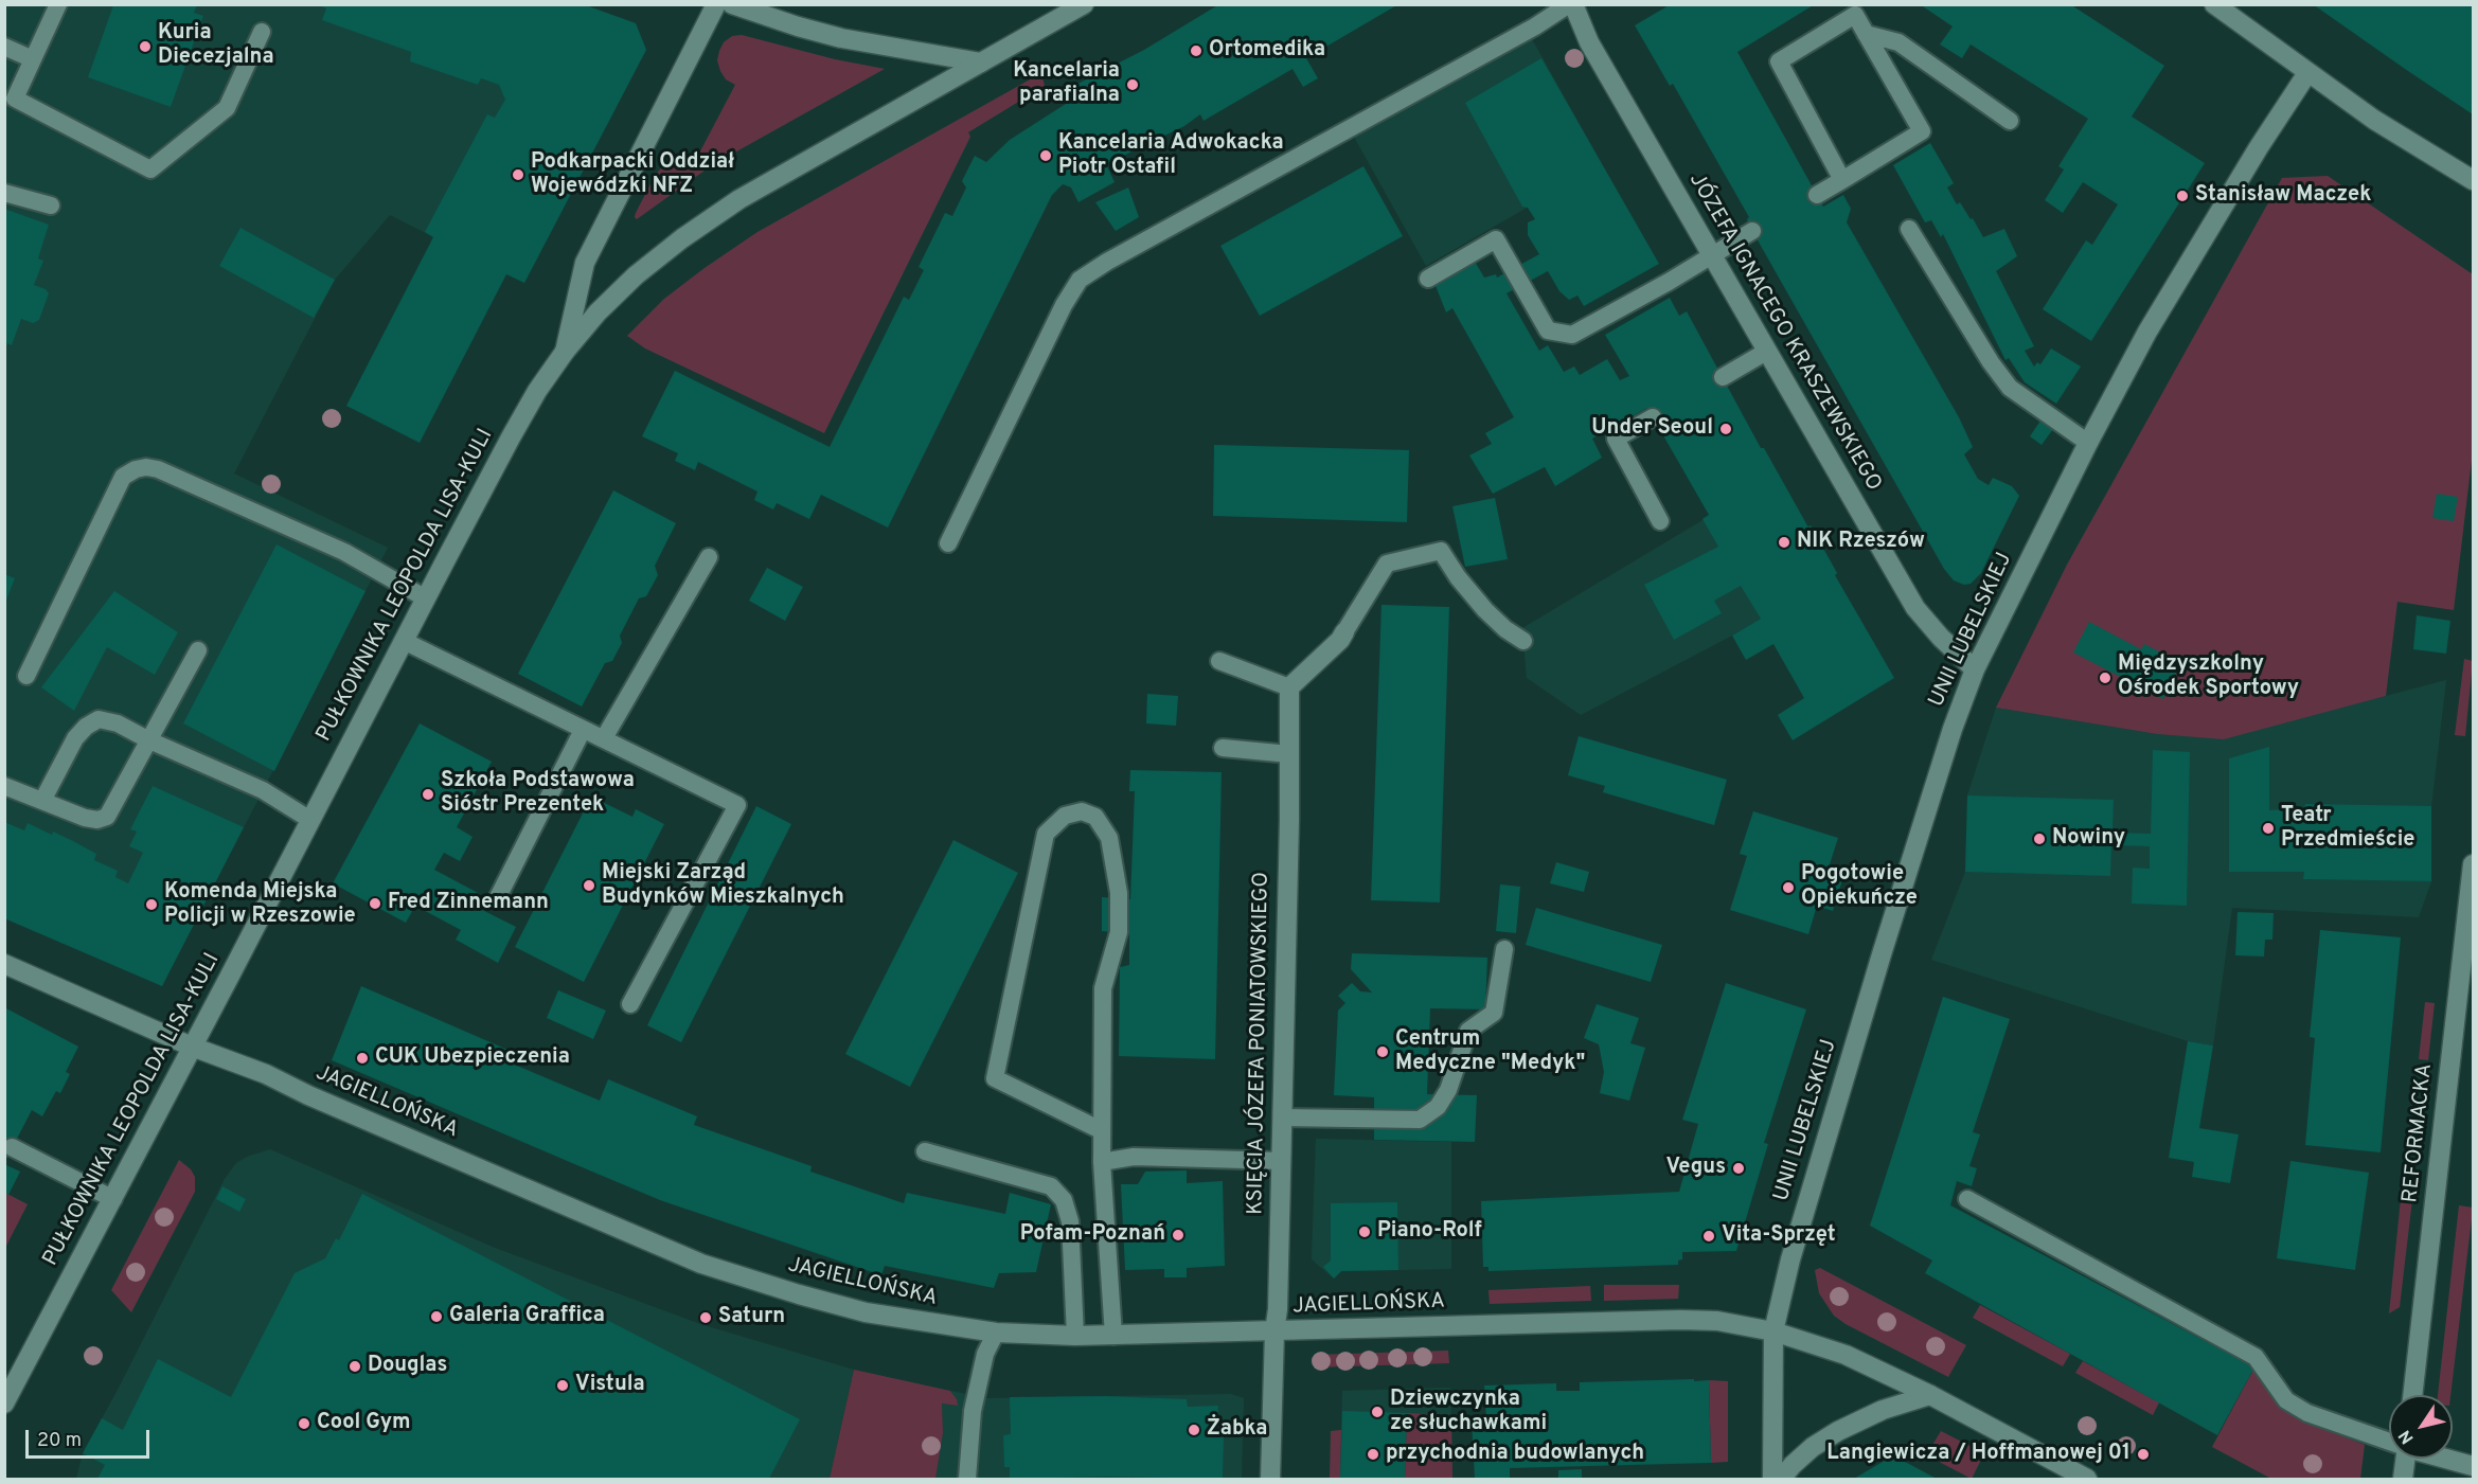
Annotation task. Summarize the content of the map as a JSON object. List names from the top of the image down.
{
  "streets": {
    "street": [
      "JÓZEFA IGNACEGO KRASZEWSKIEGO",
      "PUŁKOWNIKA LEOPOLDA LISA-KULI",
      "UNII LUBELSKIEJ",
      "KSIĘCIA JÓZEFA PONIATOWSKIEGO",
      "JAGIELLOŃSKA",
      "REFORMACKA"
    ]
  },
  "crossings": [
    ["JÓZEFA IGNACEGO KRASZEWSKIEGO", "UNII LUBELSKIEJ"],
    ["PUŁKOWNIKA LEOPOLDA LISA-KULI", "JAGIELLOŃSKA"],
    ["UNII LUBELSKIEJ", "JAGIELLOŃSKA"],
    ["KSIĘCIA JÓZEFA PONIATOWSKIEGO", "JAGIELLOŃSKA"]
  ],
  "places": [
    "Kuria Diecezjalna",
    "Ortomedika",
    "Kancelaria parafialna",
    "Kancelaria Adwokacka Piotr Ostafil",
    "Podkarpacki Oddział Wojewódzki NFZ",
    "Stanisław Maczek",
    "Under Seoul",
    "NIK Rzeszów",
    "Międzyszkolny Ośrodek Sportowy",
    "Szkoła Podstawowa Sióstr Prezentek",
    "Teatr Przedmieście",
    "Nowiny",
    "Miejski Zarząd Budynków Mieszkalnych",
    "Pogotowie Opiekuńcze",
    "Fred Zinnemann",
    "Komenda Miejska Policji w Rzeszowie",
    "Centrum Medyczne \"Medyk\"",
    "CUK Ubezpieczenia",
    "Vegus",
    "Piano-Rolf",
    "Pofam-Poznań",
    "Vita-Sprzęt",
    "Galeria Graffica",
    "Saturn",
    "Douglas",
    "Vistula",
    "Dziewczynka ze słuchawkami",
    "Cool Gym",
    "Żabka",
    "przychodnia budowlanych",
    "Langiewicza / Hoffmanowej 01"
  ],
  "scale_bar": "20 m",
  "north": "bottom left"
}
